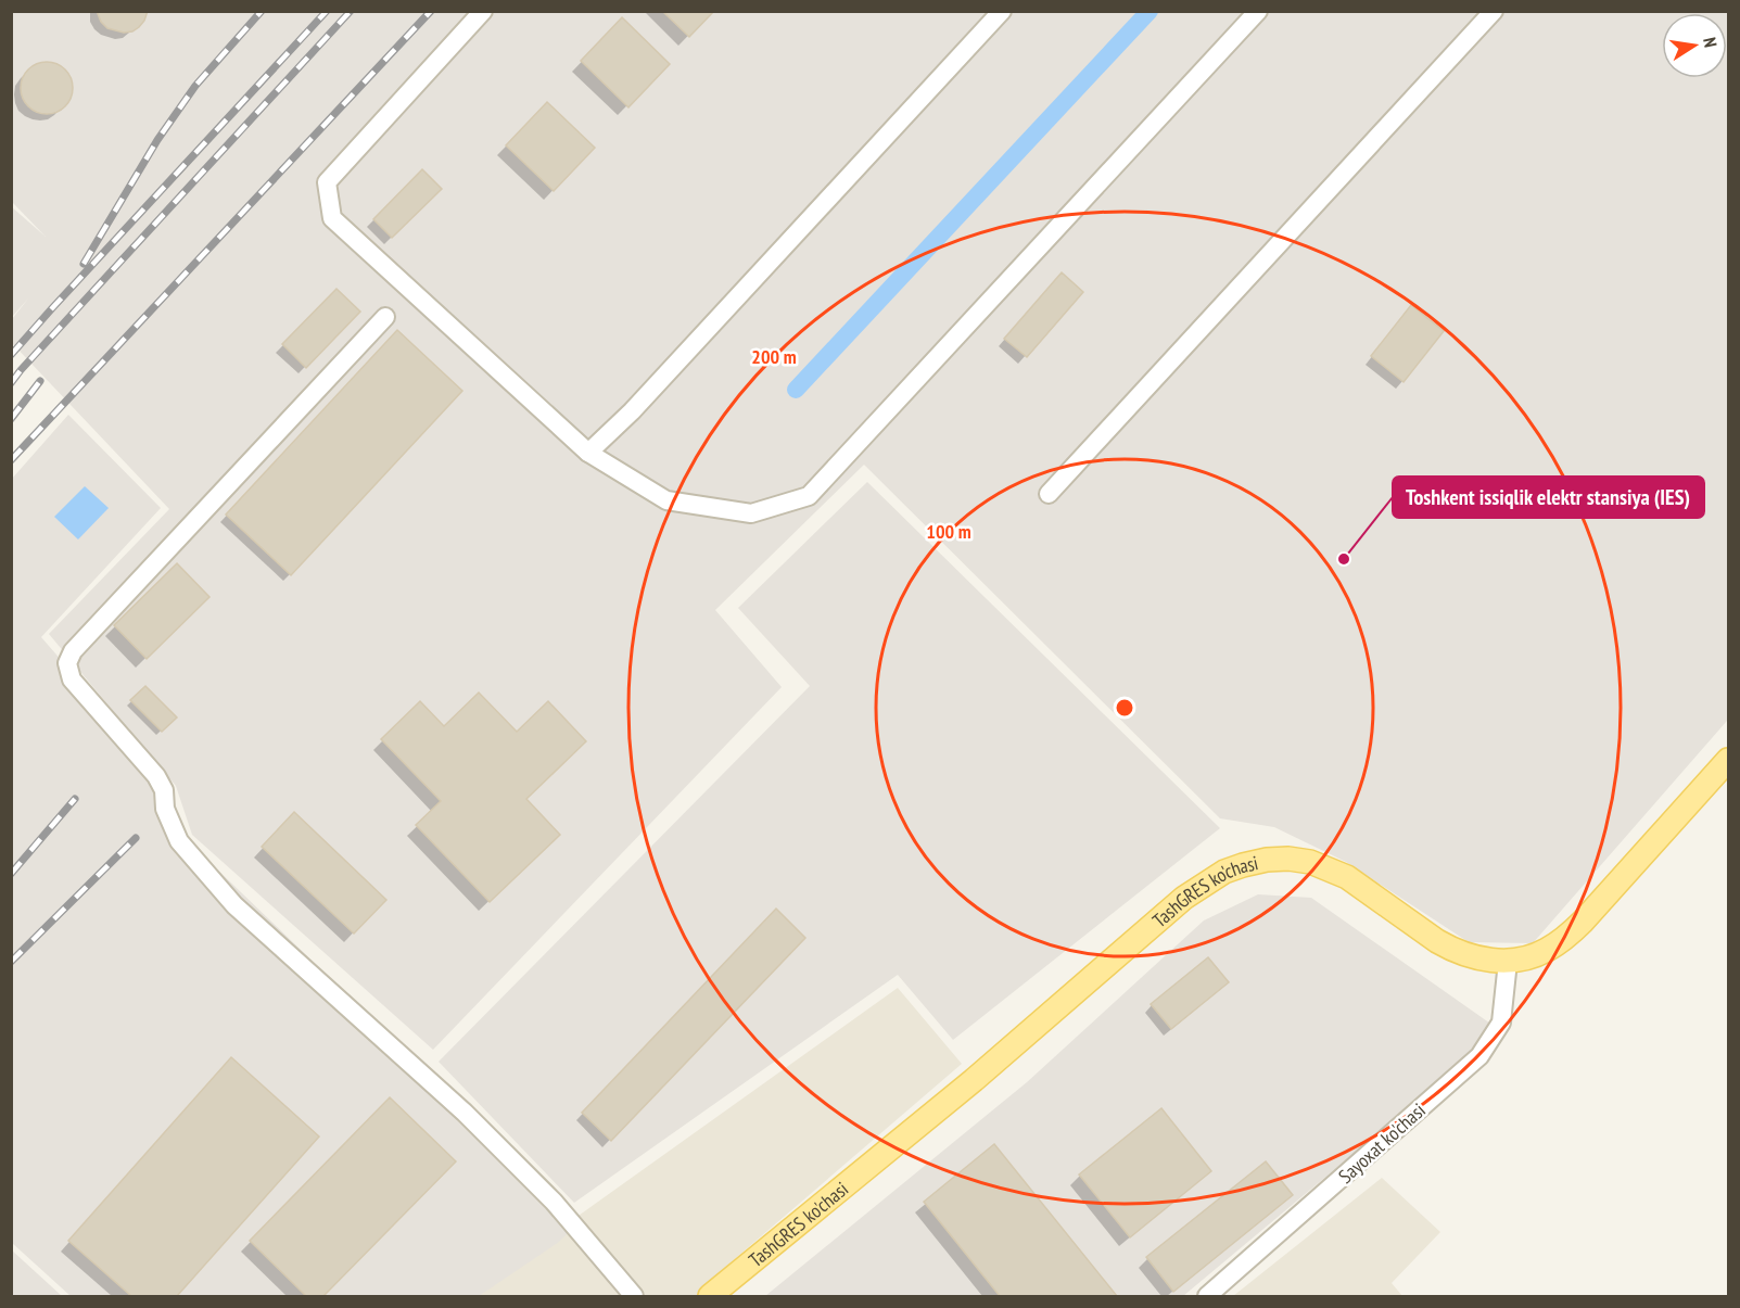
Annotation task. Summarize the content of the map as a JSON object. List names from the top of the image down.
{
  "streets": {
    "main road": ["TashGRES ko'chasi"],
    "street": ["Sayoxat ko'chasi"]
  },
  "crossings": [
    ["TashGRES ko'chasi", "Sayoxat ko'chasi"]
  ],
  "places": ["Toshkent issiqlik elektr stansiya (IES)"],
  "north": "right",
  "rings": ["200 m", "100 m"]
}
